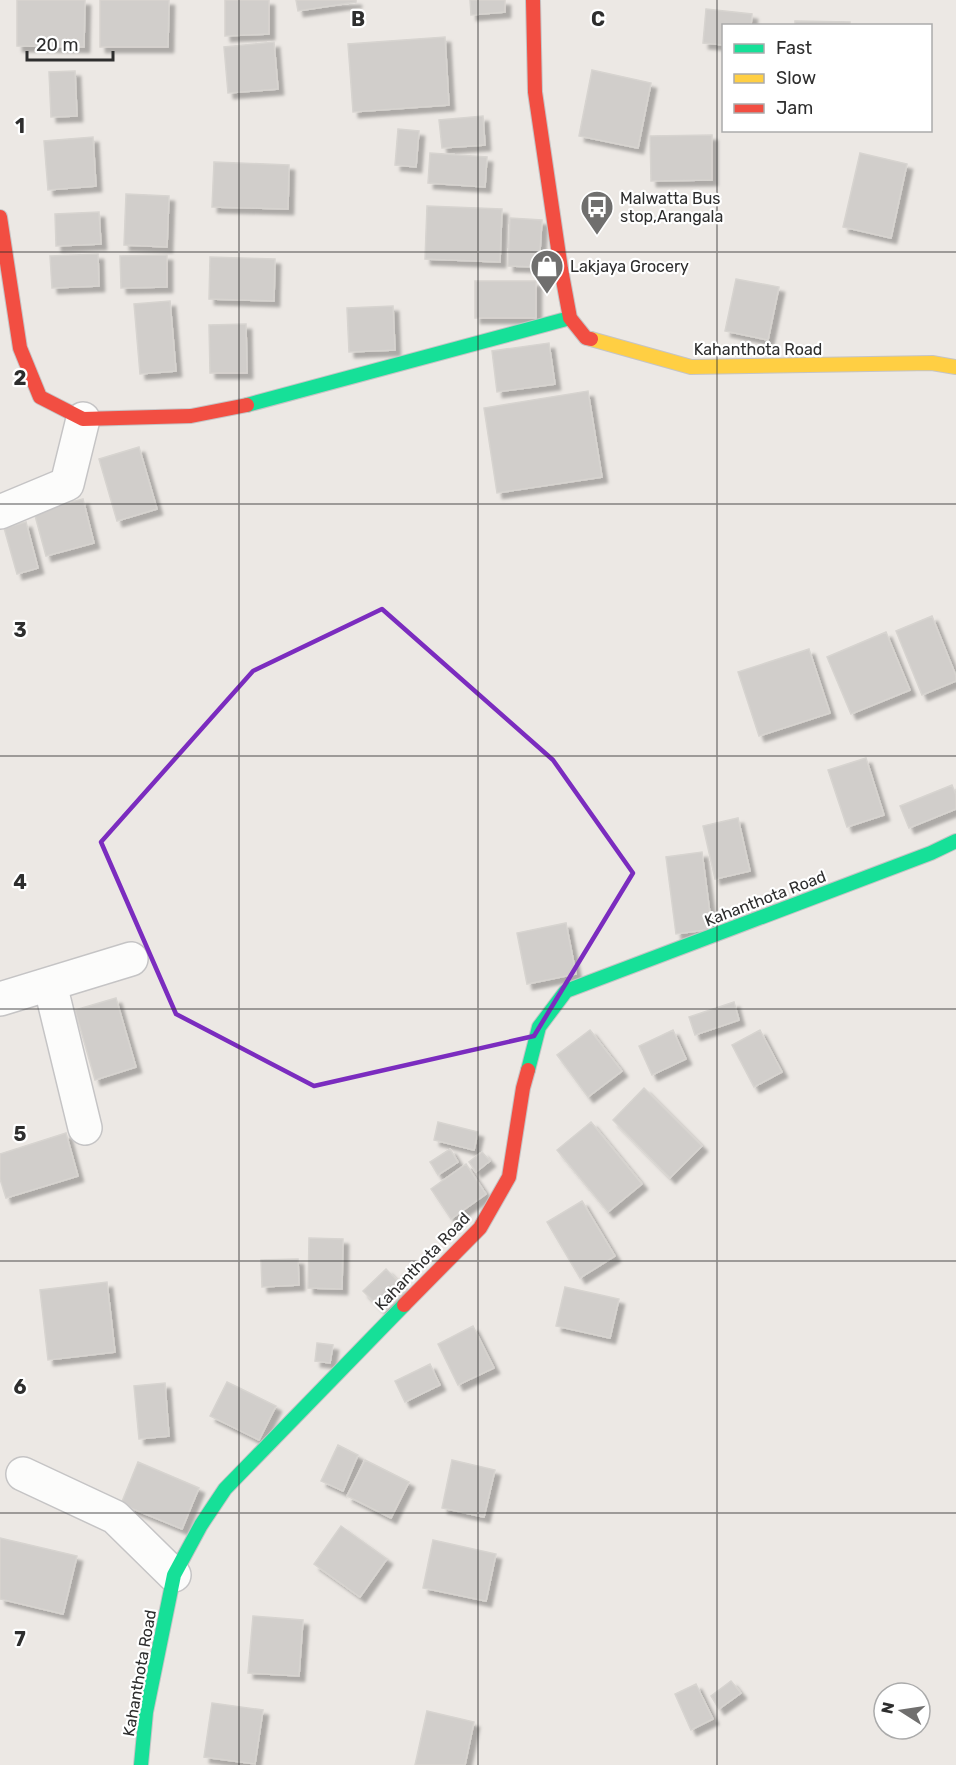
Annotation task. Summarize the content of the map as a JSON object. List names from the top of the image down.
{
  "streets": {
    "main road": ["Kahanthota Road"]
  },
  "places": {
    "bus stop": ["Malwatta Bus stop,Arangala"],
    "shop": ["Lakjaya Grocery"]
  },
  "legend": ["Fast", "Slow", "Jam"],
  "scale_bar": "20 m",
  "north": "left",
  "grid": {
    "columns": ["B", "C"],
    "rows": [
      "1",
      "2",
      "3",
      "4",
      "5",
      "6",
      "7"
    ]
  }
}
